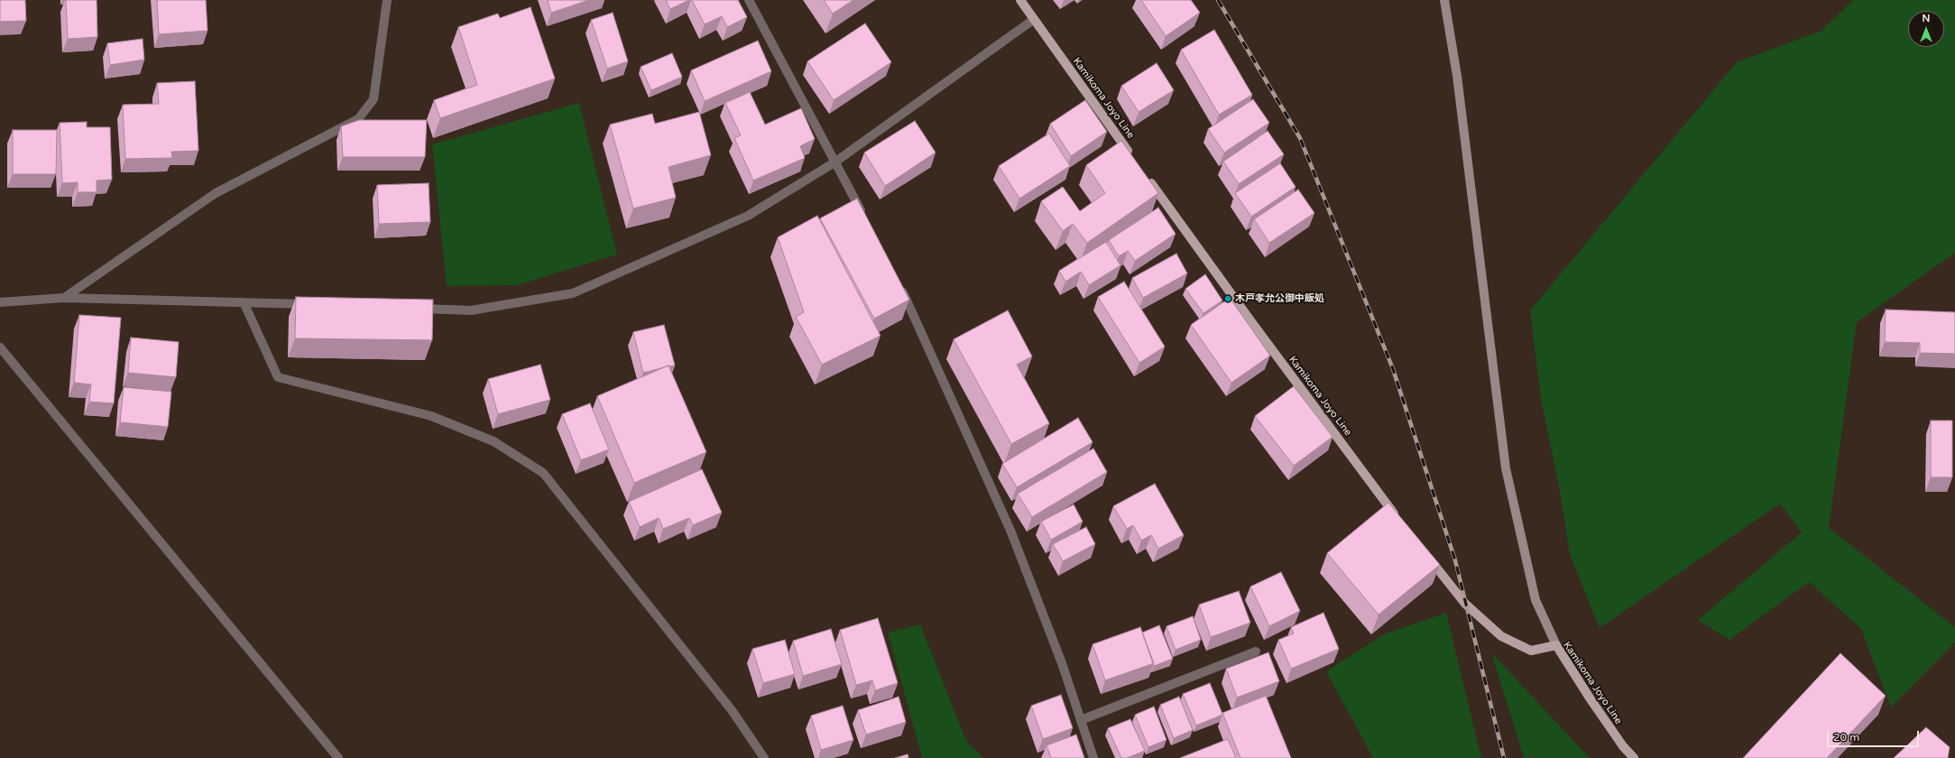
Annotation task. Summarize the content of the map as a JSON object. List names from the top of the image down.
{
  "streets": {
    "main road": ["Kamikoma Joyo Line"]
  },
  "places": ["木戸孝允公御中飯処"],
  "scale_bar": "20 m",
  "north": "top"
}
